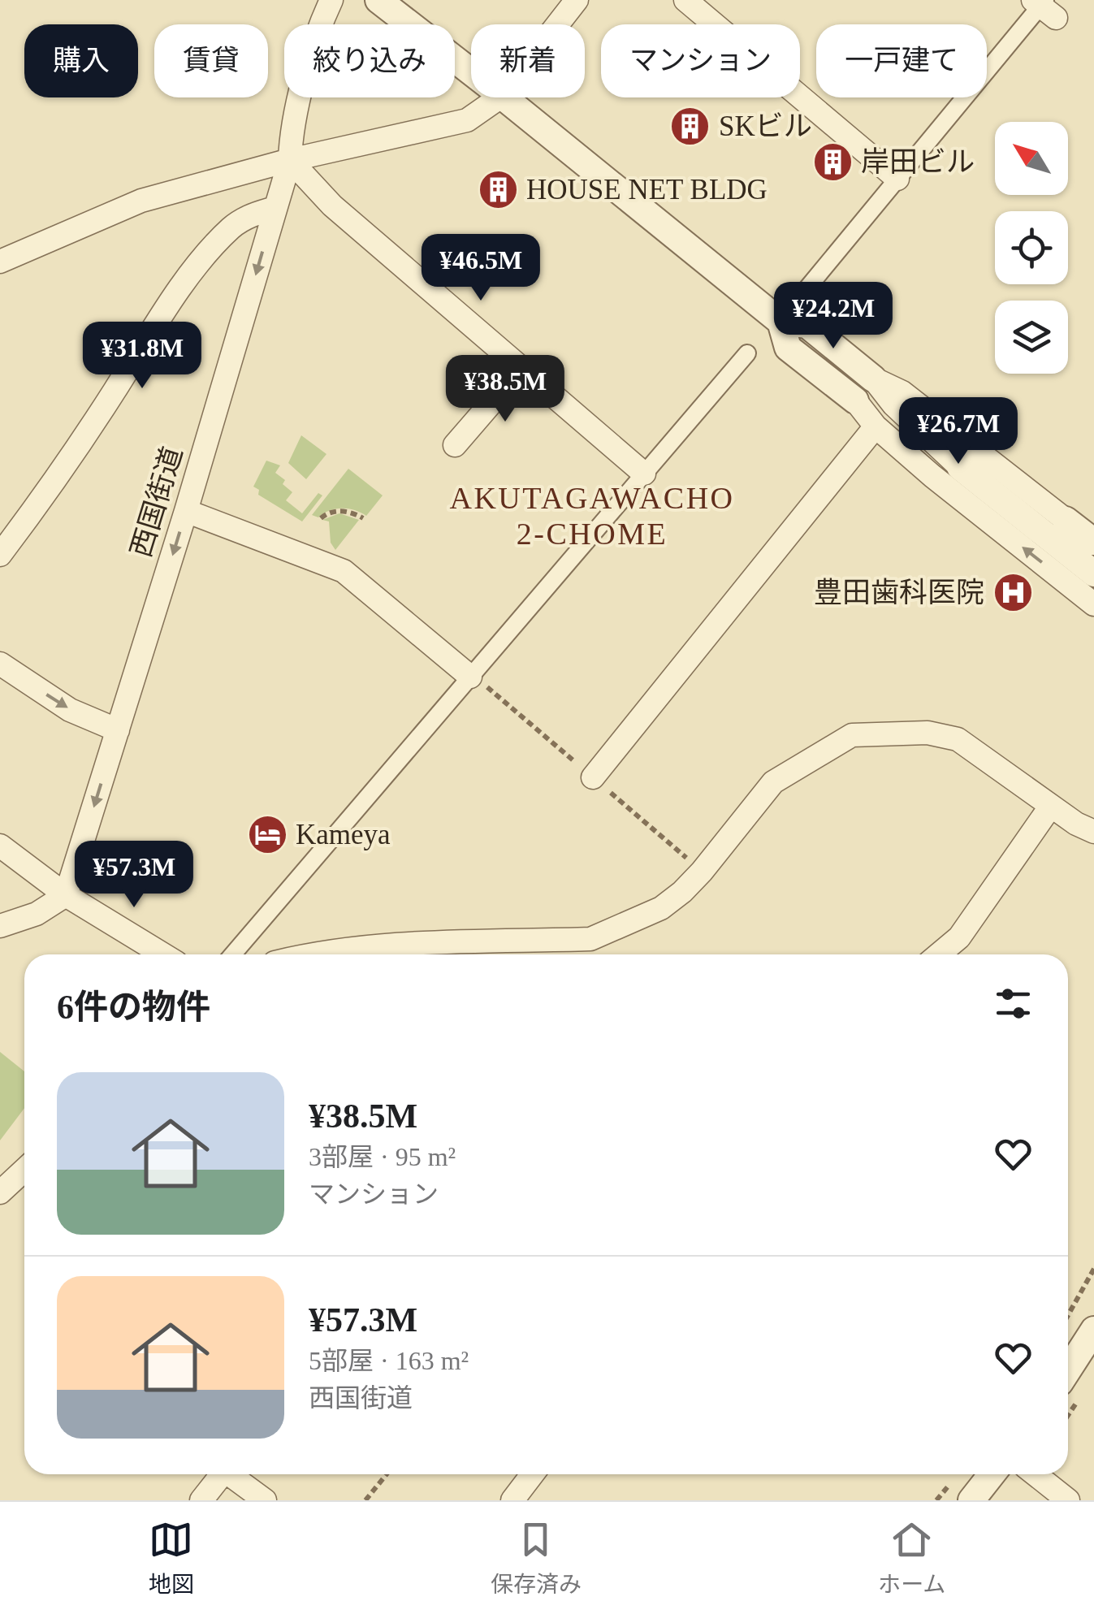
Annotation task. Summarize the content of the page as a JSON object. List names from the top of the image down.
{
  "streets": {
    "street": ["西国街道"]
  },
  "districts": ["AKUTAGAWACHO 2-CHOME"],
  "places": {
    "building": ["SKビル", "岸田ビル", "HOUSE NET BLDG"],
    "hospital": ["豊田歯科医院"],
    "hotel": ["Kameya"]
  },
  "north": "top left",
  "page": {
    "chip": [
      "購入",
      "賃貸",
      "絞り込み",
      "新着",
      "マンション",
      "一戸建て"
    ],
    "price": [
      "¥46.5M",
      "¥24.2M",
      "¥31.8M",
      "¥38.5M",
      "¥26.7M",
      "¥57.3M"
    ],
    "heading": "6件の物件",
    "list": [
      {
        "name": "¥38.5M",
        "note": "3部屋 · 95 m² · マンション"
      },
      {
        "name": "¥57.3M",
        "note": "5部屋 · 163 m² · 西国街道"
      }
    ],
    "tabs": ["地図", "保存済み", "ホーム"]
  }
}
